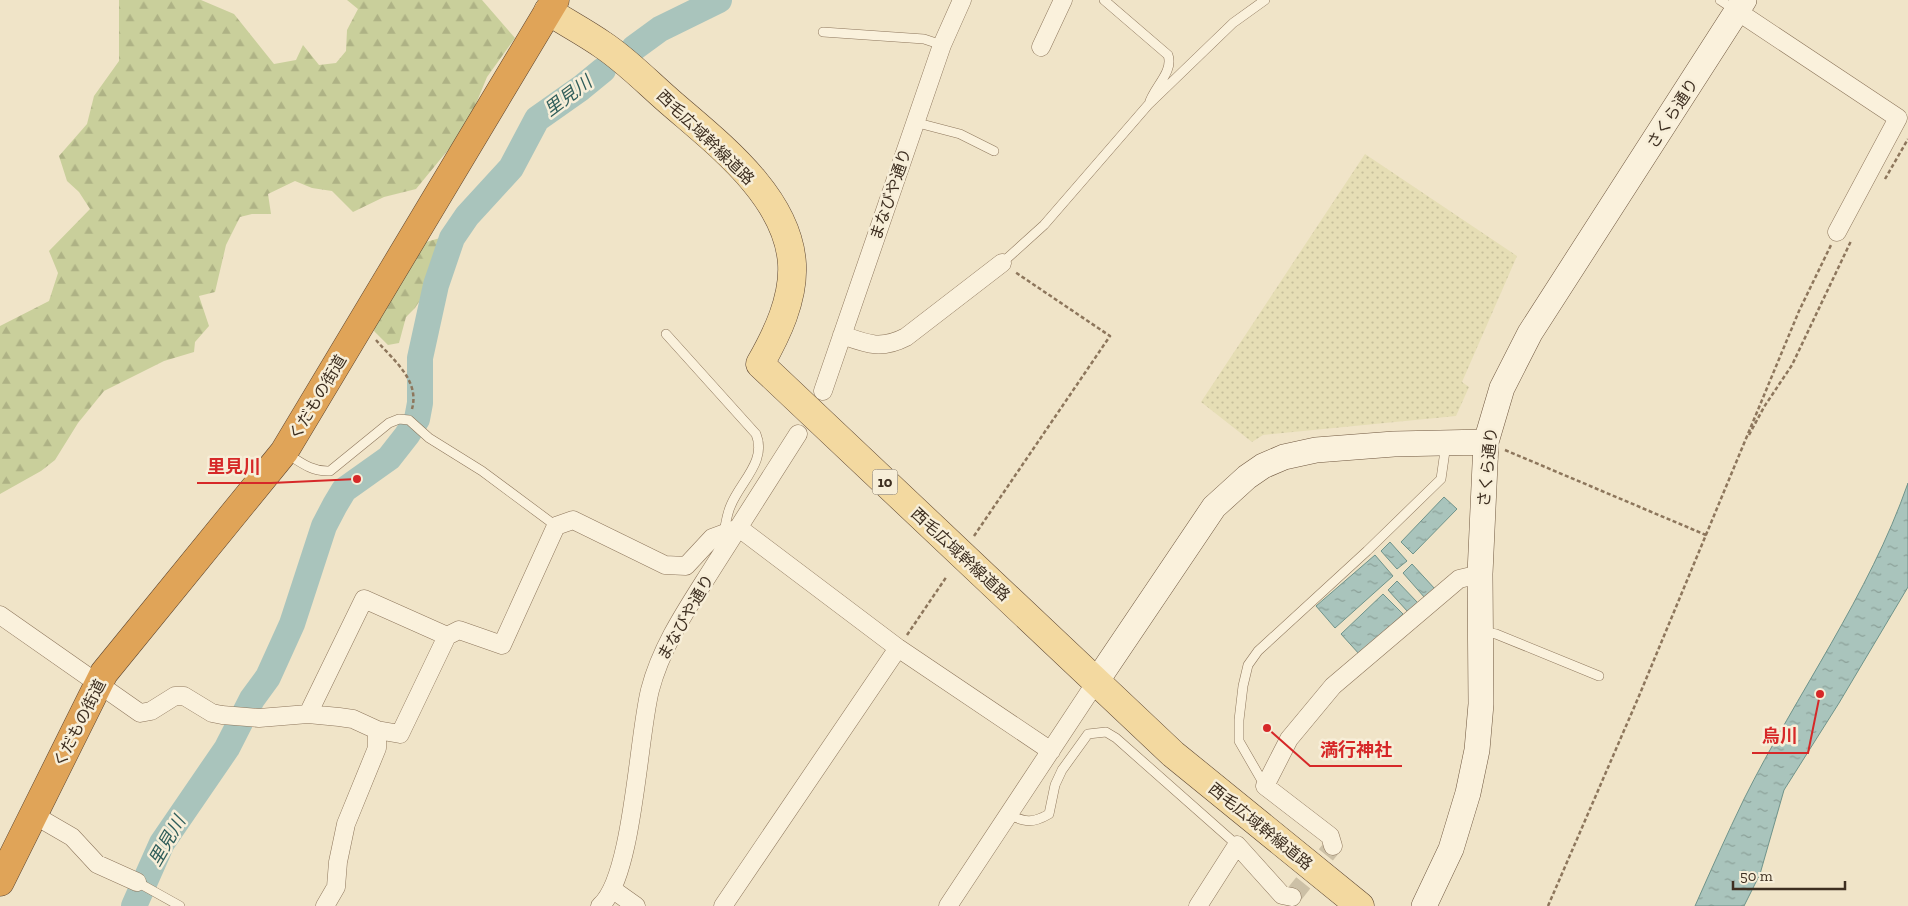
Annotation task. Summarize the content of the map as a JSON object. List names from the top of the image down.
{
  "streets": {
    "highway": ["くだもの街道"],
    "main road": ["西毛広域幹線道路", "10"],
    "street": ["さくら通り", "まなびや通り"]
  },
  "crossings": [
    ["西毛広域幹線道路", "くだもの街道"]
  ],
  "water": ["里見川"],
  "places": ["里見川", "烏川", "満行神社"],
  "scale_bar": "50 m"
}
